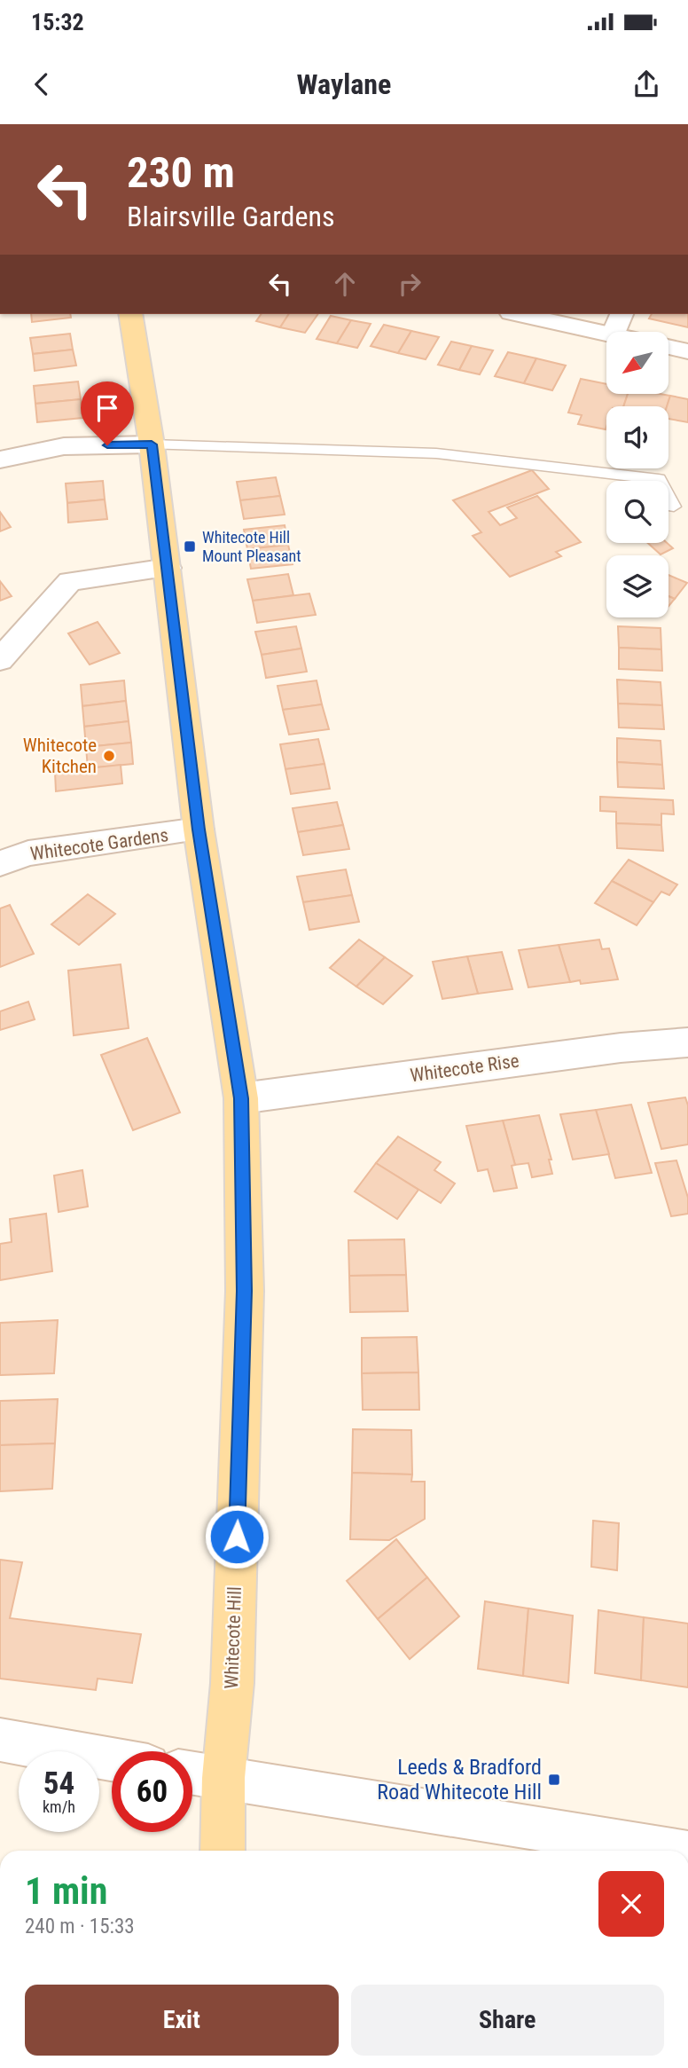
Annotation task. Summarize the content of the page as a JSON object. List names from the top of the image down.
{
  "streets": {
    "main road": ["Whitecote Hill"],
    "street": ["Whitecote Gardens", "Whitecote Rise"]
  },
  "crossings": [
    ["Whitecote Gardens", "Whitecote Hill"],
    ["Whitecote Rise", "Whitecote Hill"]
  ],
  "places": {
    "transit": ["Whitecote Hill Mount Pleasant", "Leeds & Bradford Road Whitecote Hill"],
    "other": ["Whitecote Kitchen"]
  },
  "north": "bottom left",
  "page": {
    "status": "15:32",
    "header": "Waylane",
    "turn": ["230 m", "Blairsville Gardens"],
    "speed": "54 km/h",
    "limit": "60",
    "heading": ["1 min", "240 m · 15:33"],
    "buttons": ["Exit", "Share"]
  }
}
